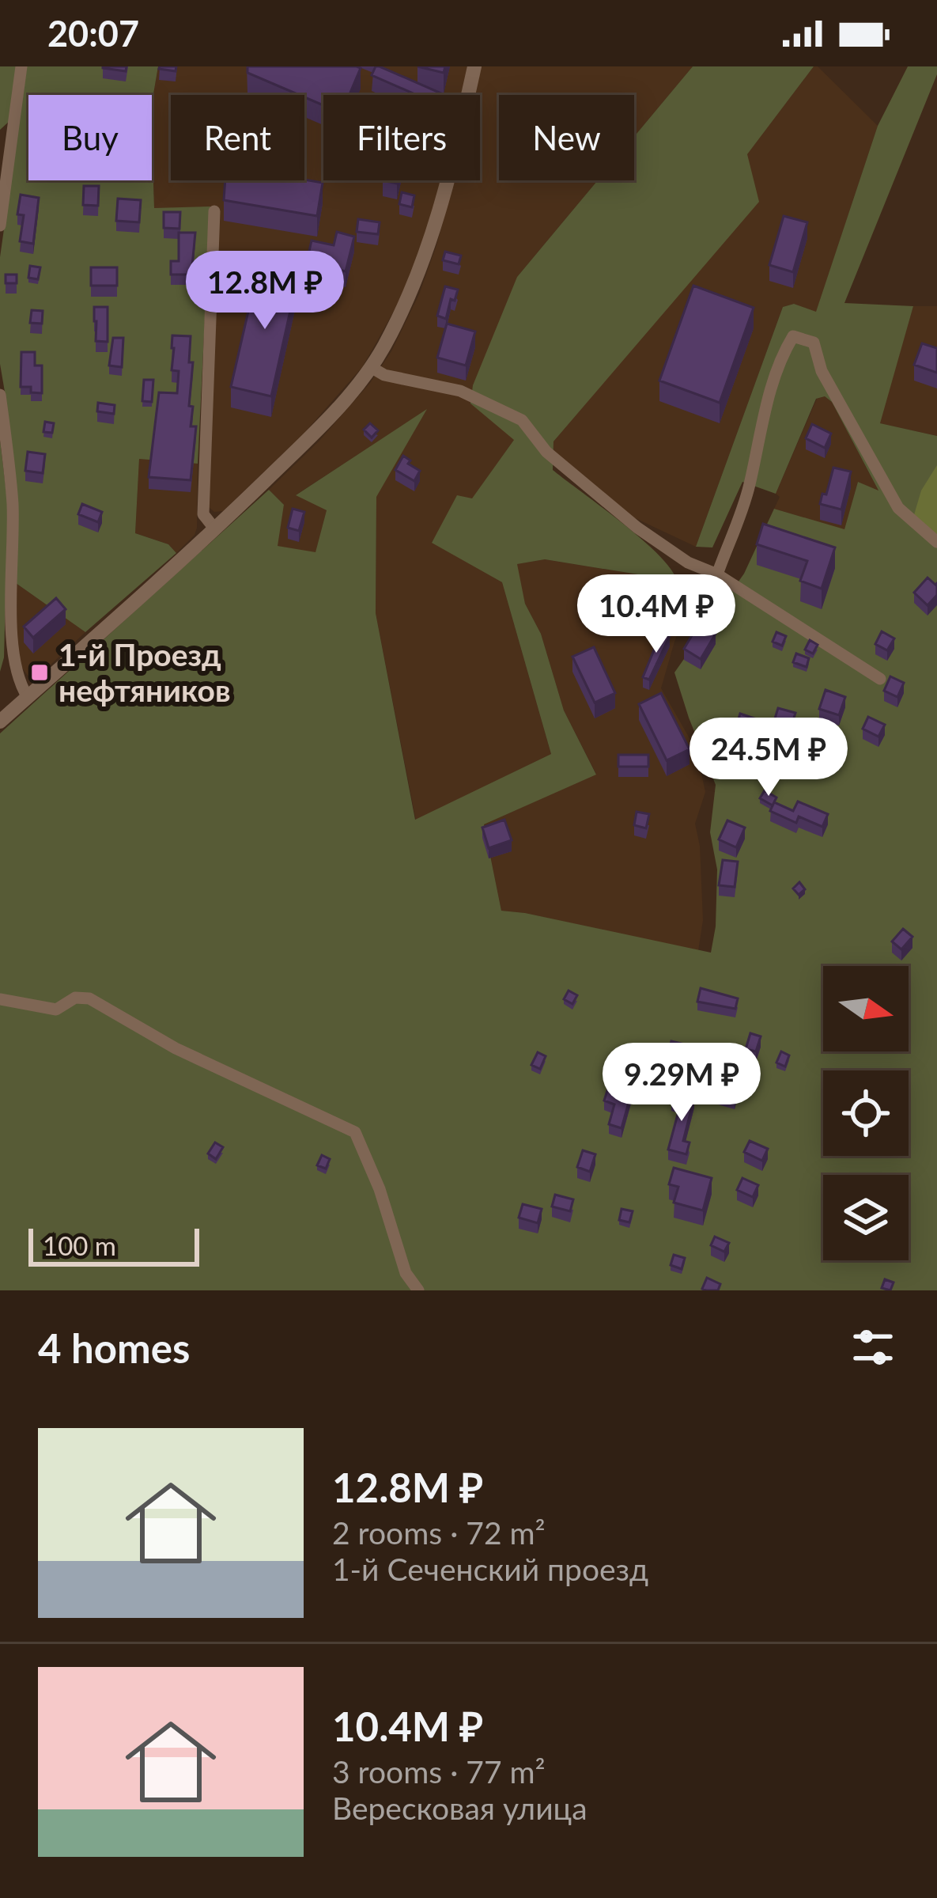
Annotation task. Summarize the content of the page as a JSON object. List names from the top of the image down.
{
  "places": {
    "transit": ["1-й Проезд нефтяников"]
  },
  "scale_bar": "100 m",
  "north": "right",
  "page": {
    "status": "20:07",
    "chip": [
      "Buy",
      "Rent",
      "Filters",
      "New"
    ],
    "price": [
      "12.8M ₽",
      "10.4M ₽",
      "24.5M ₽",
      "9.29M ₽"
    ],
    "scale": "100 m",
    "heading": "4 homes",
    "list": [
      {
        "name": "12.8M ₽",
        "note": "2 rooms · 72 m² · 1-й Сеченский проезд"
      },
      {
        "name": "10.4M ₽",
        "note": "3 rooms · 77 m² · Вересковая улица"
      }
    ]
  }
}
